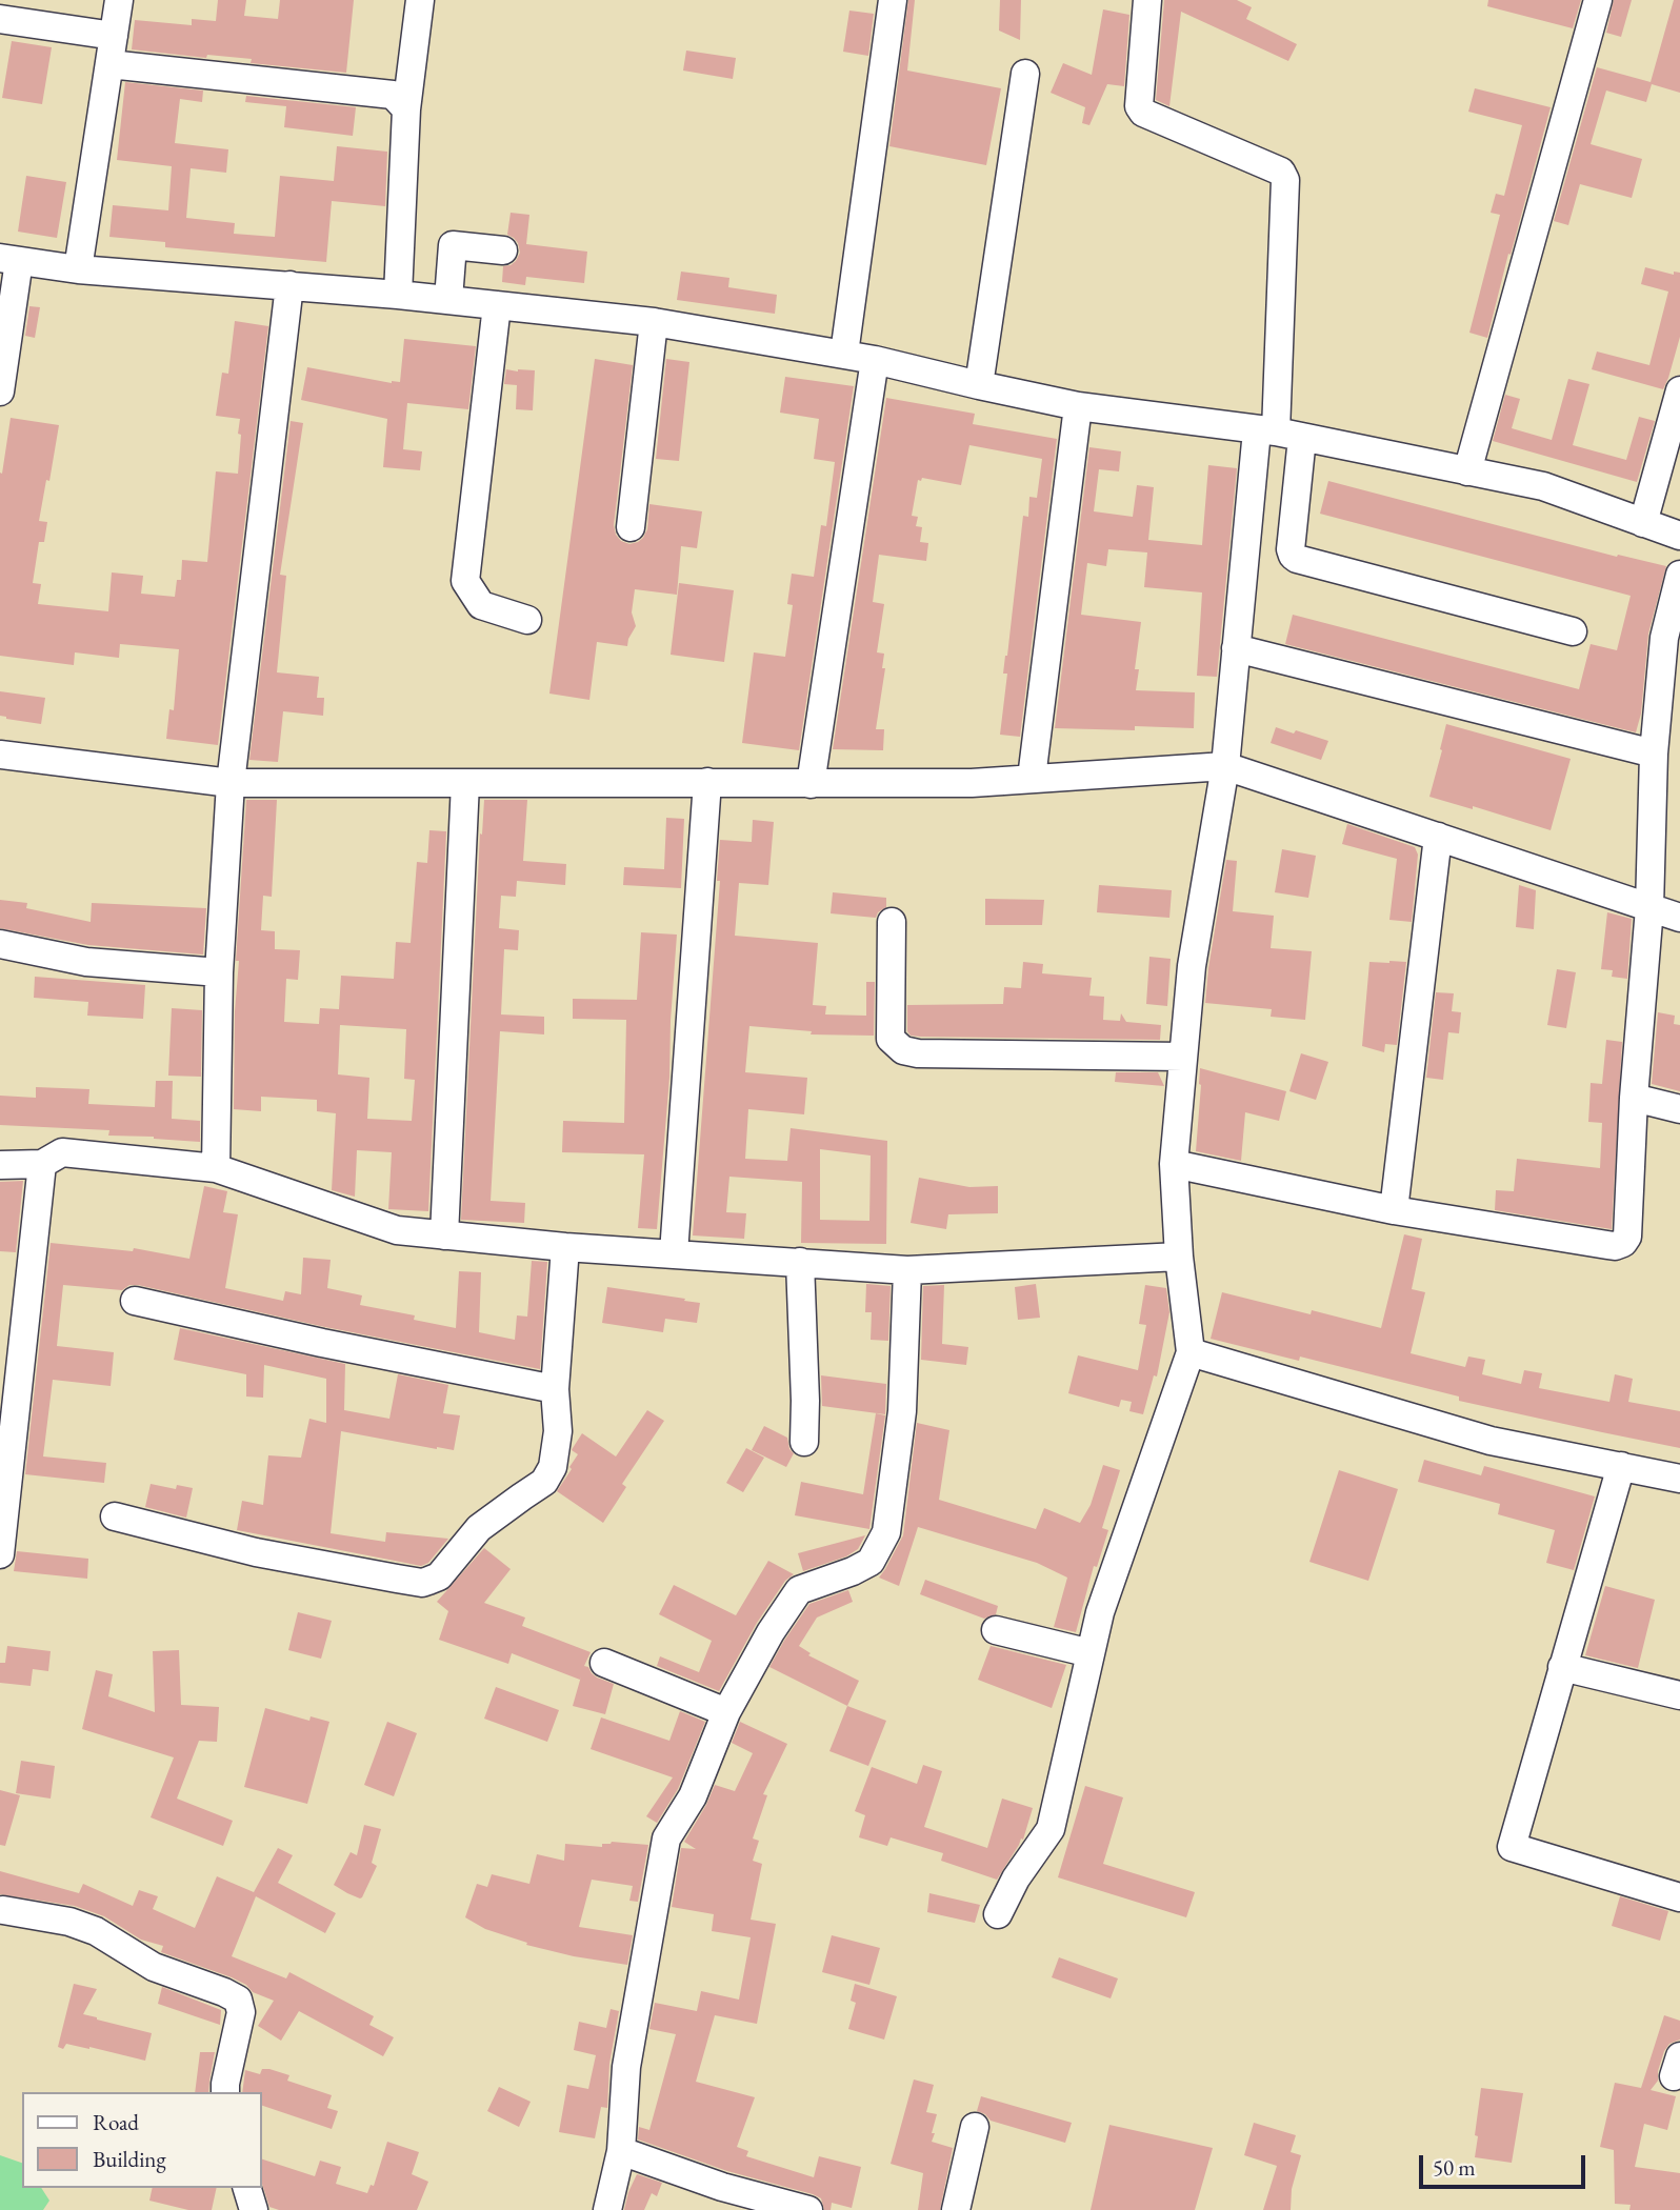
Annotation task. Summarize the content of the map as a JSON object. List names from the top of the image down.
{
  "legend": ["Road", "Building"],
  "scale_bar": "50 m"
}
